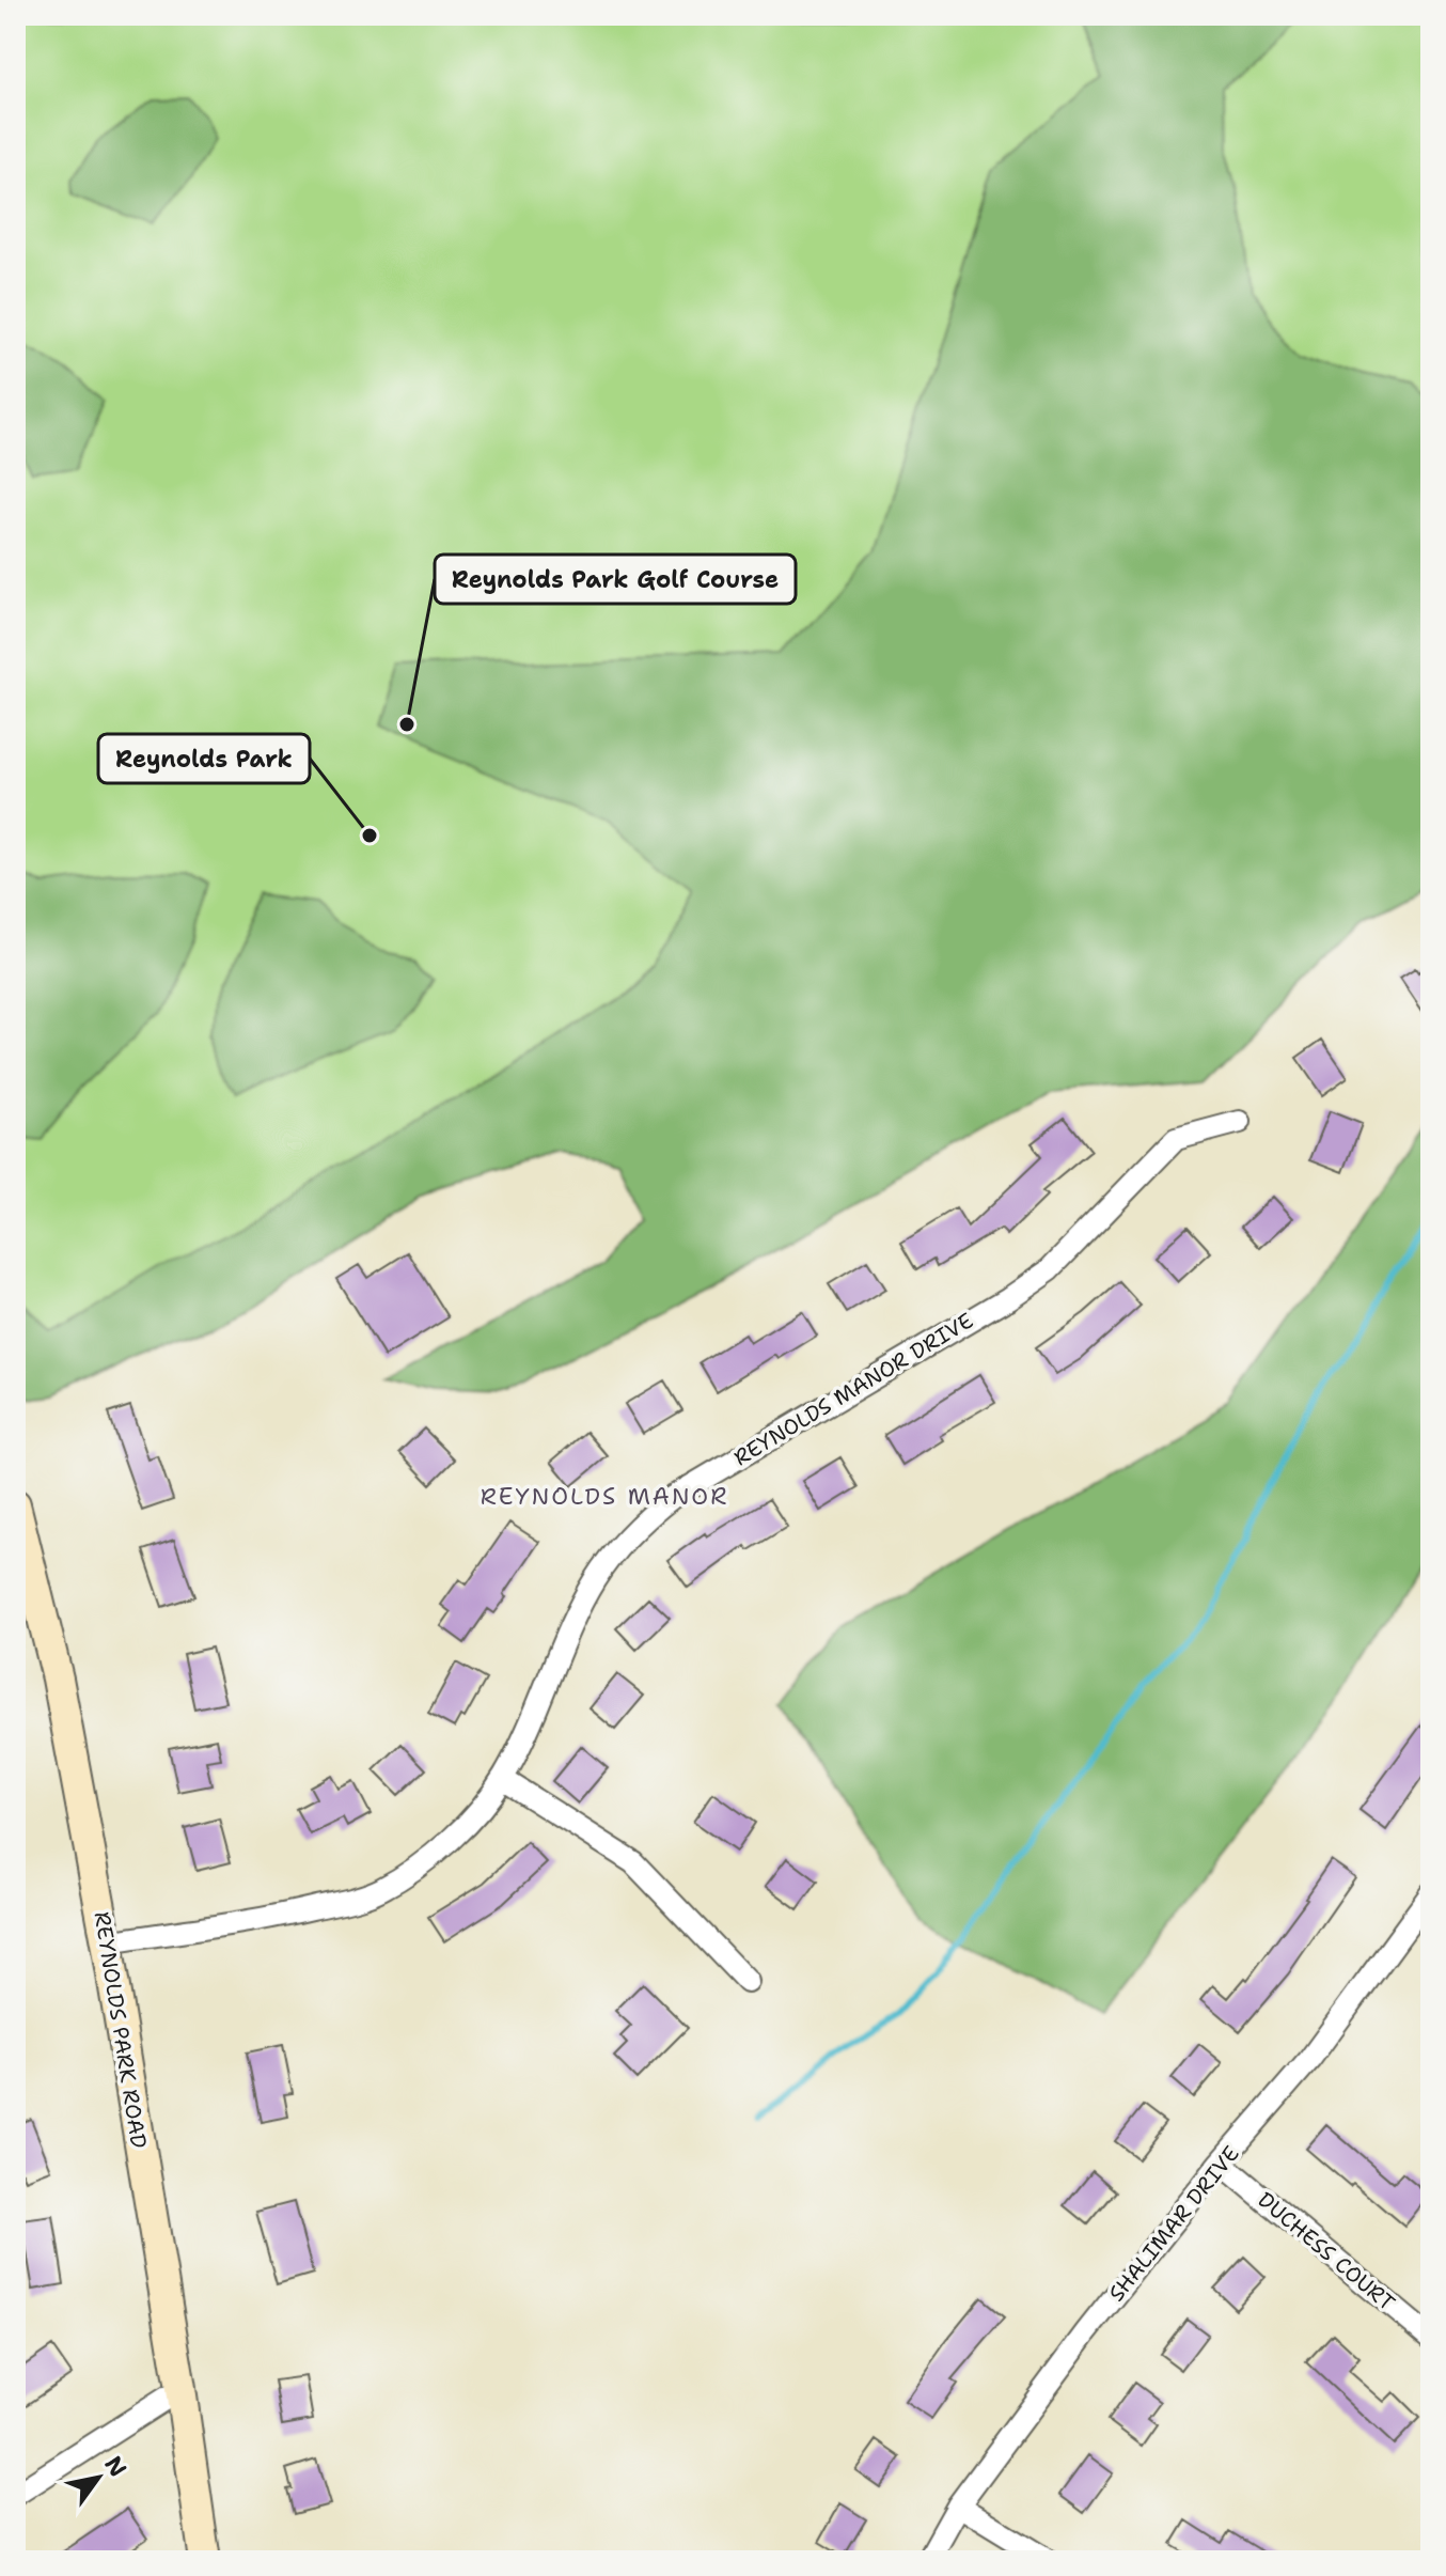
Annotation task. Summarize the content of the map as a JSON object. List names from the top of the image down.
{
  "streets": {
    "main road": ["REYNOLDS PARK ROAD"],
    "street": ["REYNOLDS MANOR DRIVE", "SHALIMAR DRIVE", "DUCHESS COURT"]
  },
  "crossings": [
    ["REYNOLDS MANOR DRIVE", "REYNOLDS PARK ROAD"],
    ["SHALIMAR DRIVE", "DUCHESS COURT"]
  ],
  "districts": ["REYNOLDS MANOR"],
  "places": ["Reynolds Park Golf Course", "Reynolds Park"],
  "north": "top right"
}
